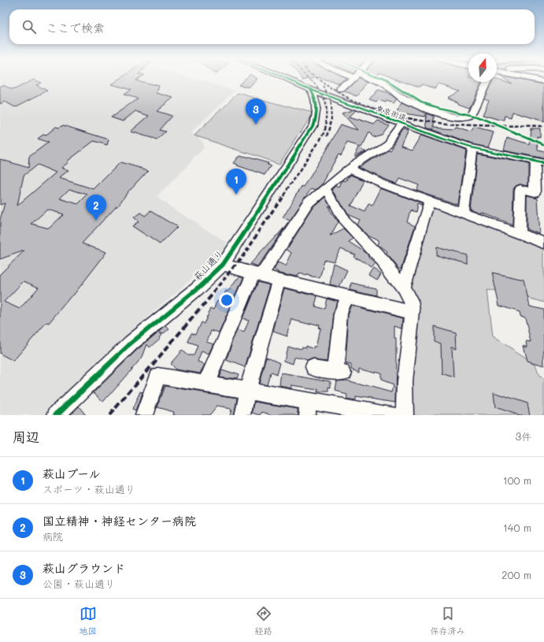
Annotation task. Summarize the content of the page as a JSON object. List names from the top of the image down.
{
  "streets": {
    "street": ["東京街道", "萩山通り"]
  },
  "crossings": [
    ["東京街道", "萩山通り"]
  ],
  "north": "top",
  "page": {
    "search": "ここで検索",
    "pins": ["3", "1", "2"],
    "heading": ["周辺", "3件"],
    "list": [
      {
        "mark": "1",
        "name": "萩山プール",
        "note": "スポーツ · 萩山通り",
        "value": "100 m"
      },
      {
        "mark": "2",
        "name": "国立精神・神経センター病院",
        "note": "病院",
        "value": "140 m"
      },
      {
        "mark": "3",
        "name": "萩山グラウンド",
        "note": "公園 · 萩山通り",
        "value": "200 m"
      }
    ],
    "nav": ["地図", "経路", "保存済み"]
  }
}
